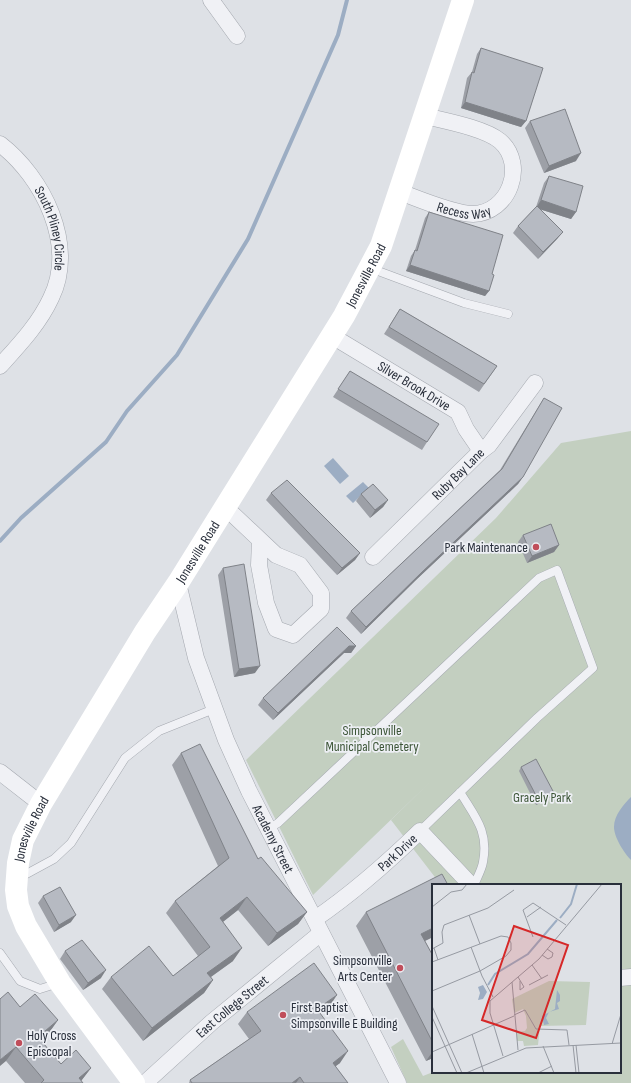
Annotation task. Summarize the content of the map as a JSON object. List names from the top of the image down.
{
  "streets": {
    "street": [
      "Recess Way",
      "South Pliney Circle",
      "Jonesville Road",
      "Silver Brook Drive",
      "Ruby Bay Lane",
      "Academy Street",
      "Park Drive",
      "East College Street"
    ]
  },
  "crossings": [
    ["Recess Way", "Jonesville Road"],
    ["Jonesville Road", "Silver Brook Drive"],
    ["Jonesville Road", "Academy Street"],
    ["Silver Brook Drive", "Ruby Bay Lane"],
    ["Academy Street", "Park Drive"],
    ["Academy Street", "East College Street"],
    ["Park Drive", "East College Street"]
  ],
  "parks": ["Simpsonville Municipal Cemetery", "Gracely Park"],
  "places": [
    "Park Maintenance",
    "Simpsonville Arts Center",
    "First Baptist Simpsonville E Building",
    "Holy Cross Episcopal"
  ]
}
